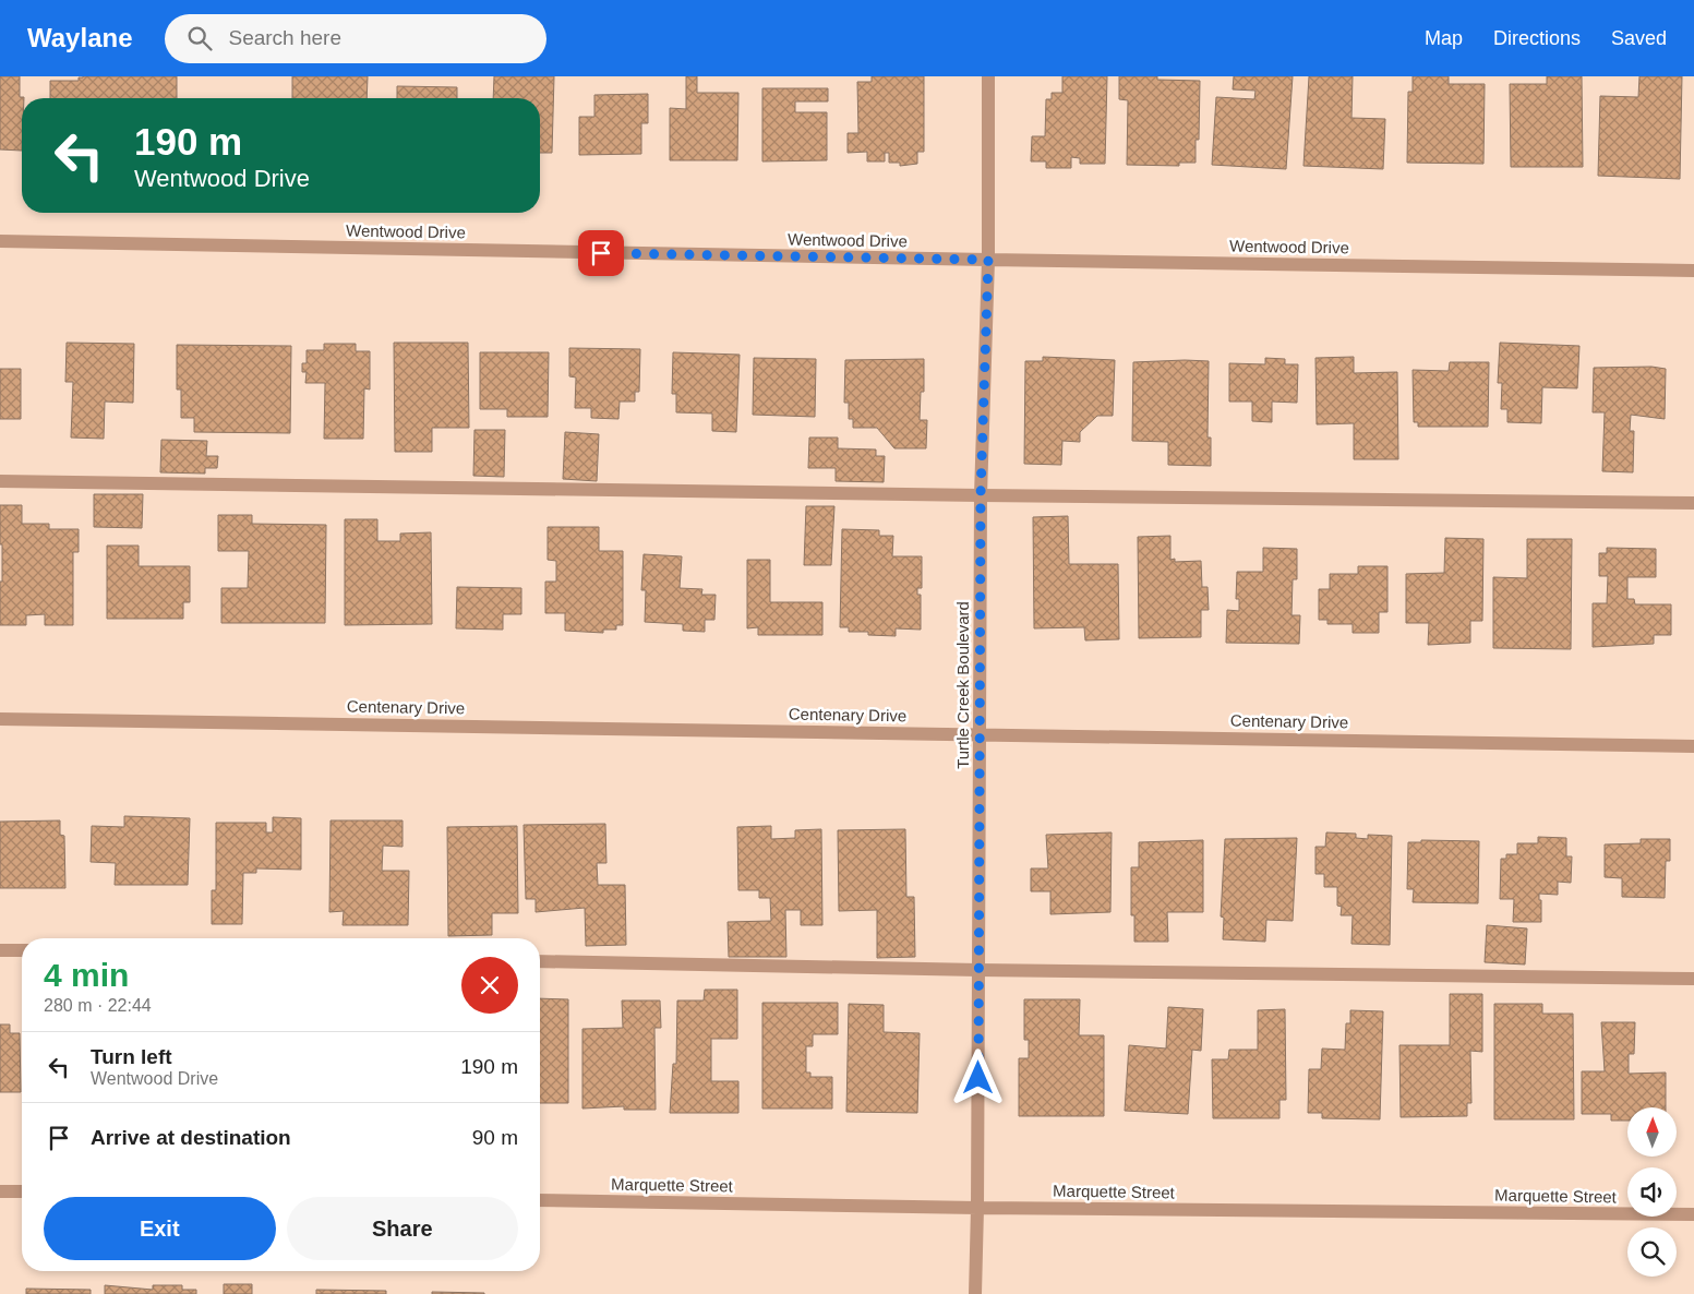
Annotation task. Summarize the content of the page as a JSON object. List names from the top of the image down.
{
  "streets": {
    "street": [
      "Wentwood Drive",
      "Turtle Creek Boulevard",
      "Centenary Drive",
      "Marquette Street"
    ]
  },
  "crossings": [
    ["Wentwood Drive", "Turtle Creek Boulevard"],
    ["Turtle Creek Boulevard", "Centenary Drive"],
    ["Turtle Creek Boulevard", "Marquette Street"]
  ],
  "north": "top",
  "page": {
    "header": "Waylane",
    "search": "Search here",
    "nav": ["Map", "Directions", "Saved"],
    "turn": ["190 m", "Wentwood Drive"],
    "heading": ["4 min", "280 m · 22:44"],
    "list": [
      {
        "name": "Turn left",
        "note": "Wentwood Drive",
        "value": "190 m"
      },
      {
        "name": "Arrive at destination",
        "value": "90 m"
      }
    ],
    "buttons": ["Exit", "Share"]
  }
}
